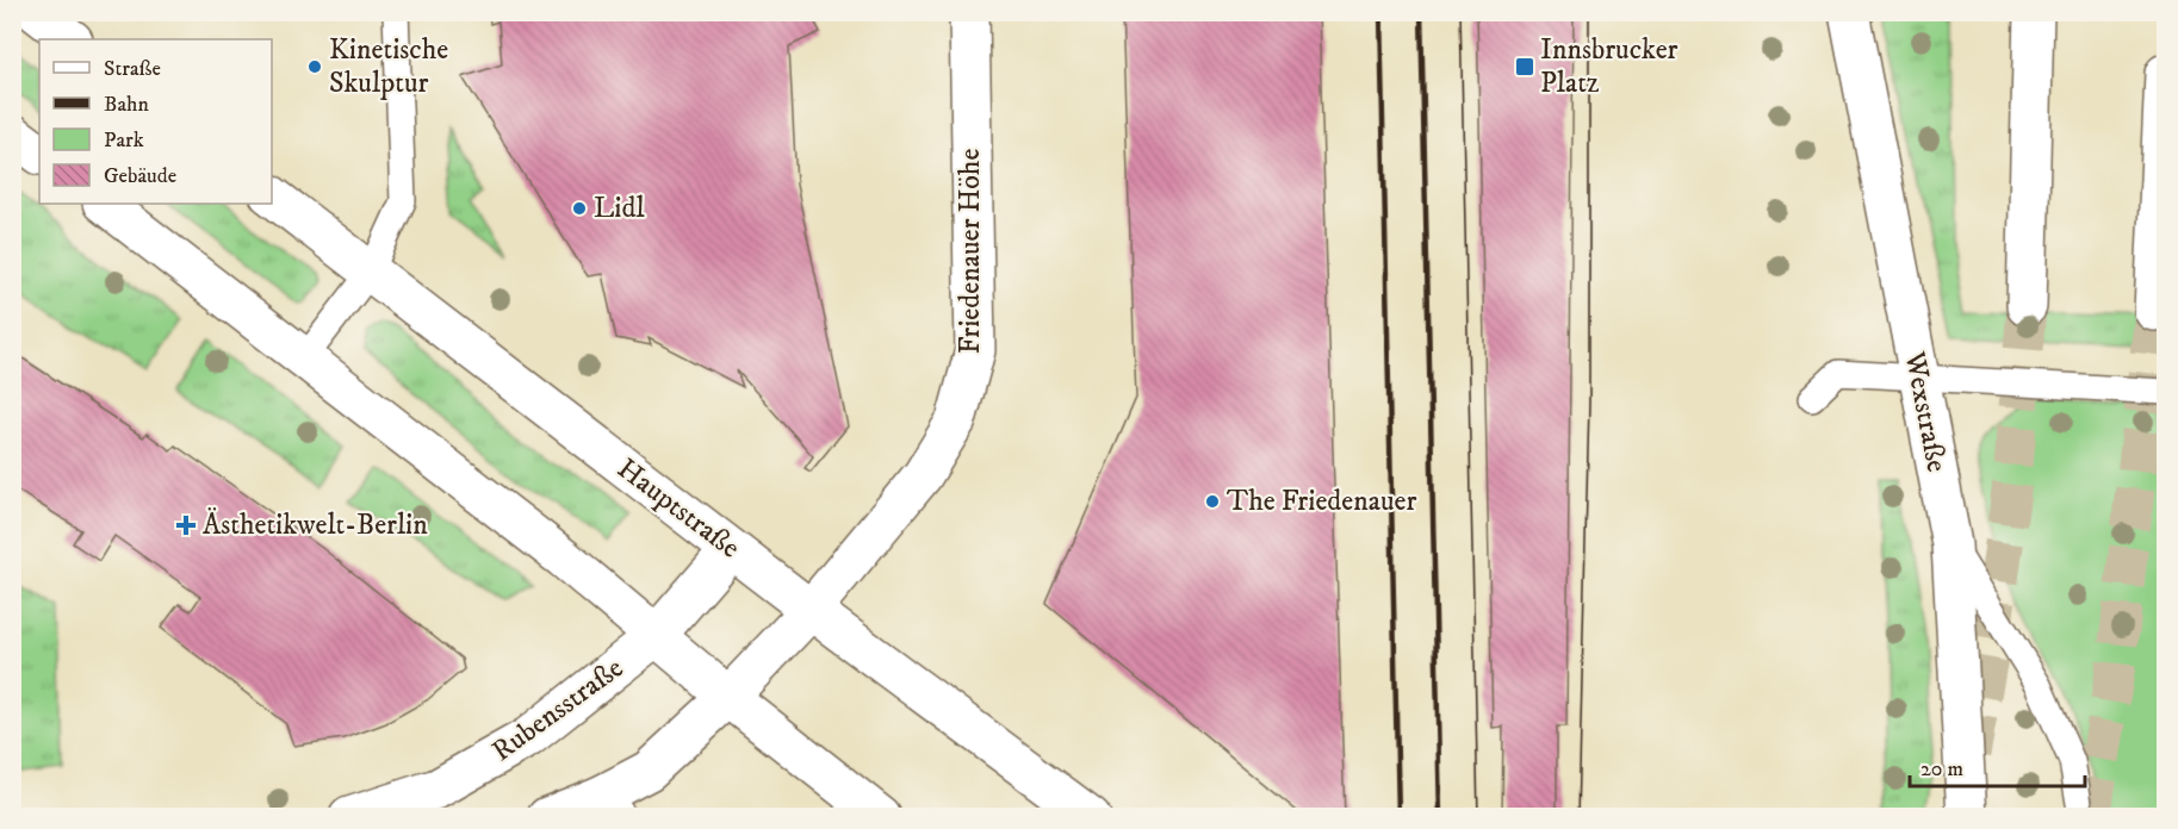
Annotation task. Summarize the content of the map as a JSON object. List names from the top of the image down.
{
  "streets": {
    "main road": [
      "Friedenauer Höhe",
      "Wexstraße",
      "Hauptstraße",
      "Rubensstraße"
    ]
  },
  "crossings": [
    ["Friedenauer Höhe", "Hauptstraße"],
    ["Hauptstraße", "Rubensstraße"]
  ],
  "places": {
    "other": ["Kinetische Skulptur", "Lidl", "The Friedenauer"],
    "transit": ["Innsbrucker Platz"],
    "health": ["Ästhetikwelt-Berlin"]
  },
  "legend": [
    "Straße",
    "Bahn",
    "Park",
    "Gebäude"
  ],
  "scale_bar": "20 m"
}
